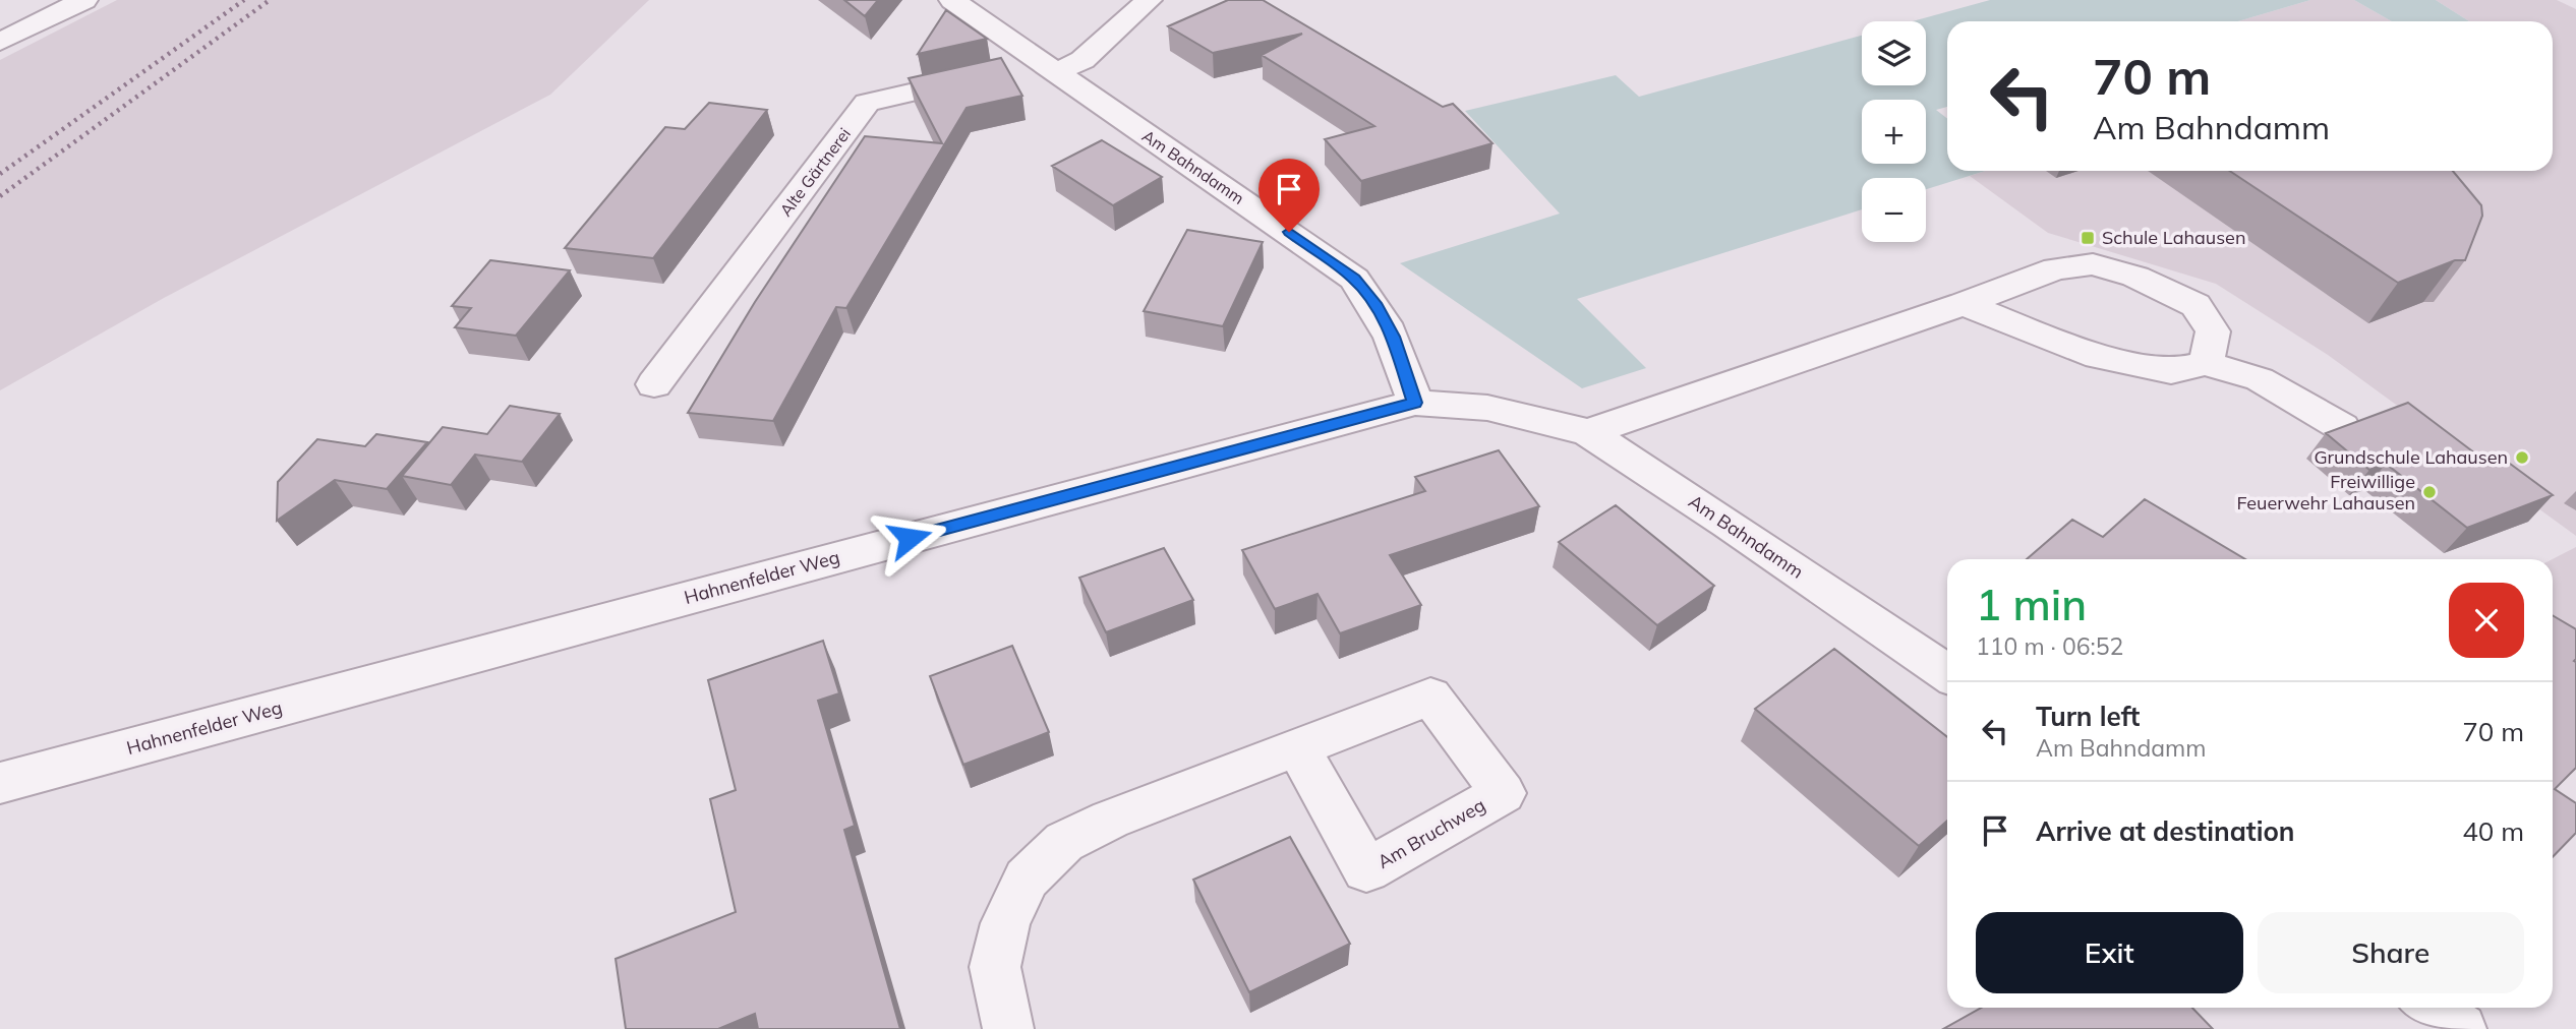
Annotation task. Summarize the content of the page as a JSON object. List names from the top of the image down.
{
  "streets": {
    "street": ["Am Bahndamm", "Alte Gärtnerei", "Hahnenfelder Weg"]
  },
  "crossings": [
    ["Am Bahndamm", "Alte Gärtnerei"],
    ["Am Bahndamm", "Hahnenfelder Weg"]
  ],
  "places": {
    "transit": ["Schule Lahausen"],
    "other": ["Grundschule Lahausen", "Freiwillige Feuerwehr Lahausen"]
  },
  "page": {
    "map_buttons": ["+", "−"],
    "turn": ["70 m", "Am Bahndamm"],
    "heading": ["1 min", "110 m · 06:52"],
    "list": [
      {
        "name": "Turn left",
        "note": "Am Bahndamm",
        "value": "70 m"
      },
      {
        "name": "Arrive at destination",
        "value": "40 m"
      }
    ],
    "buttons": ["Exit", "Share"]
  }
}
